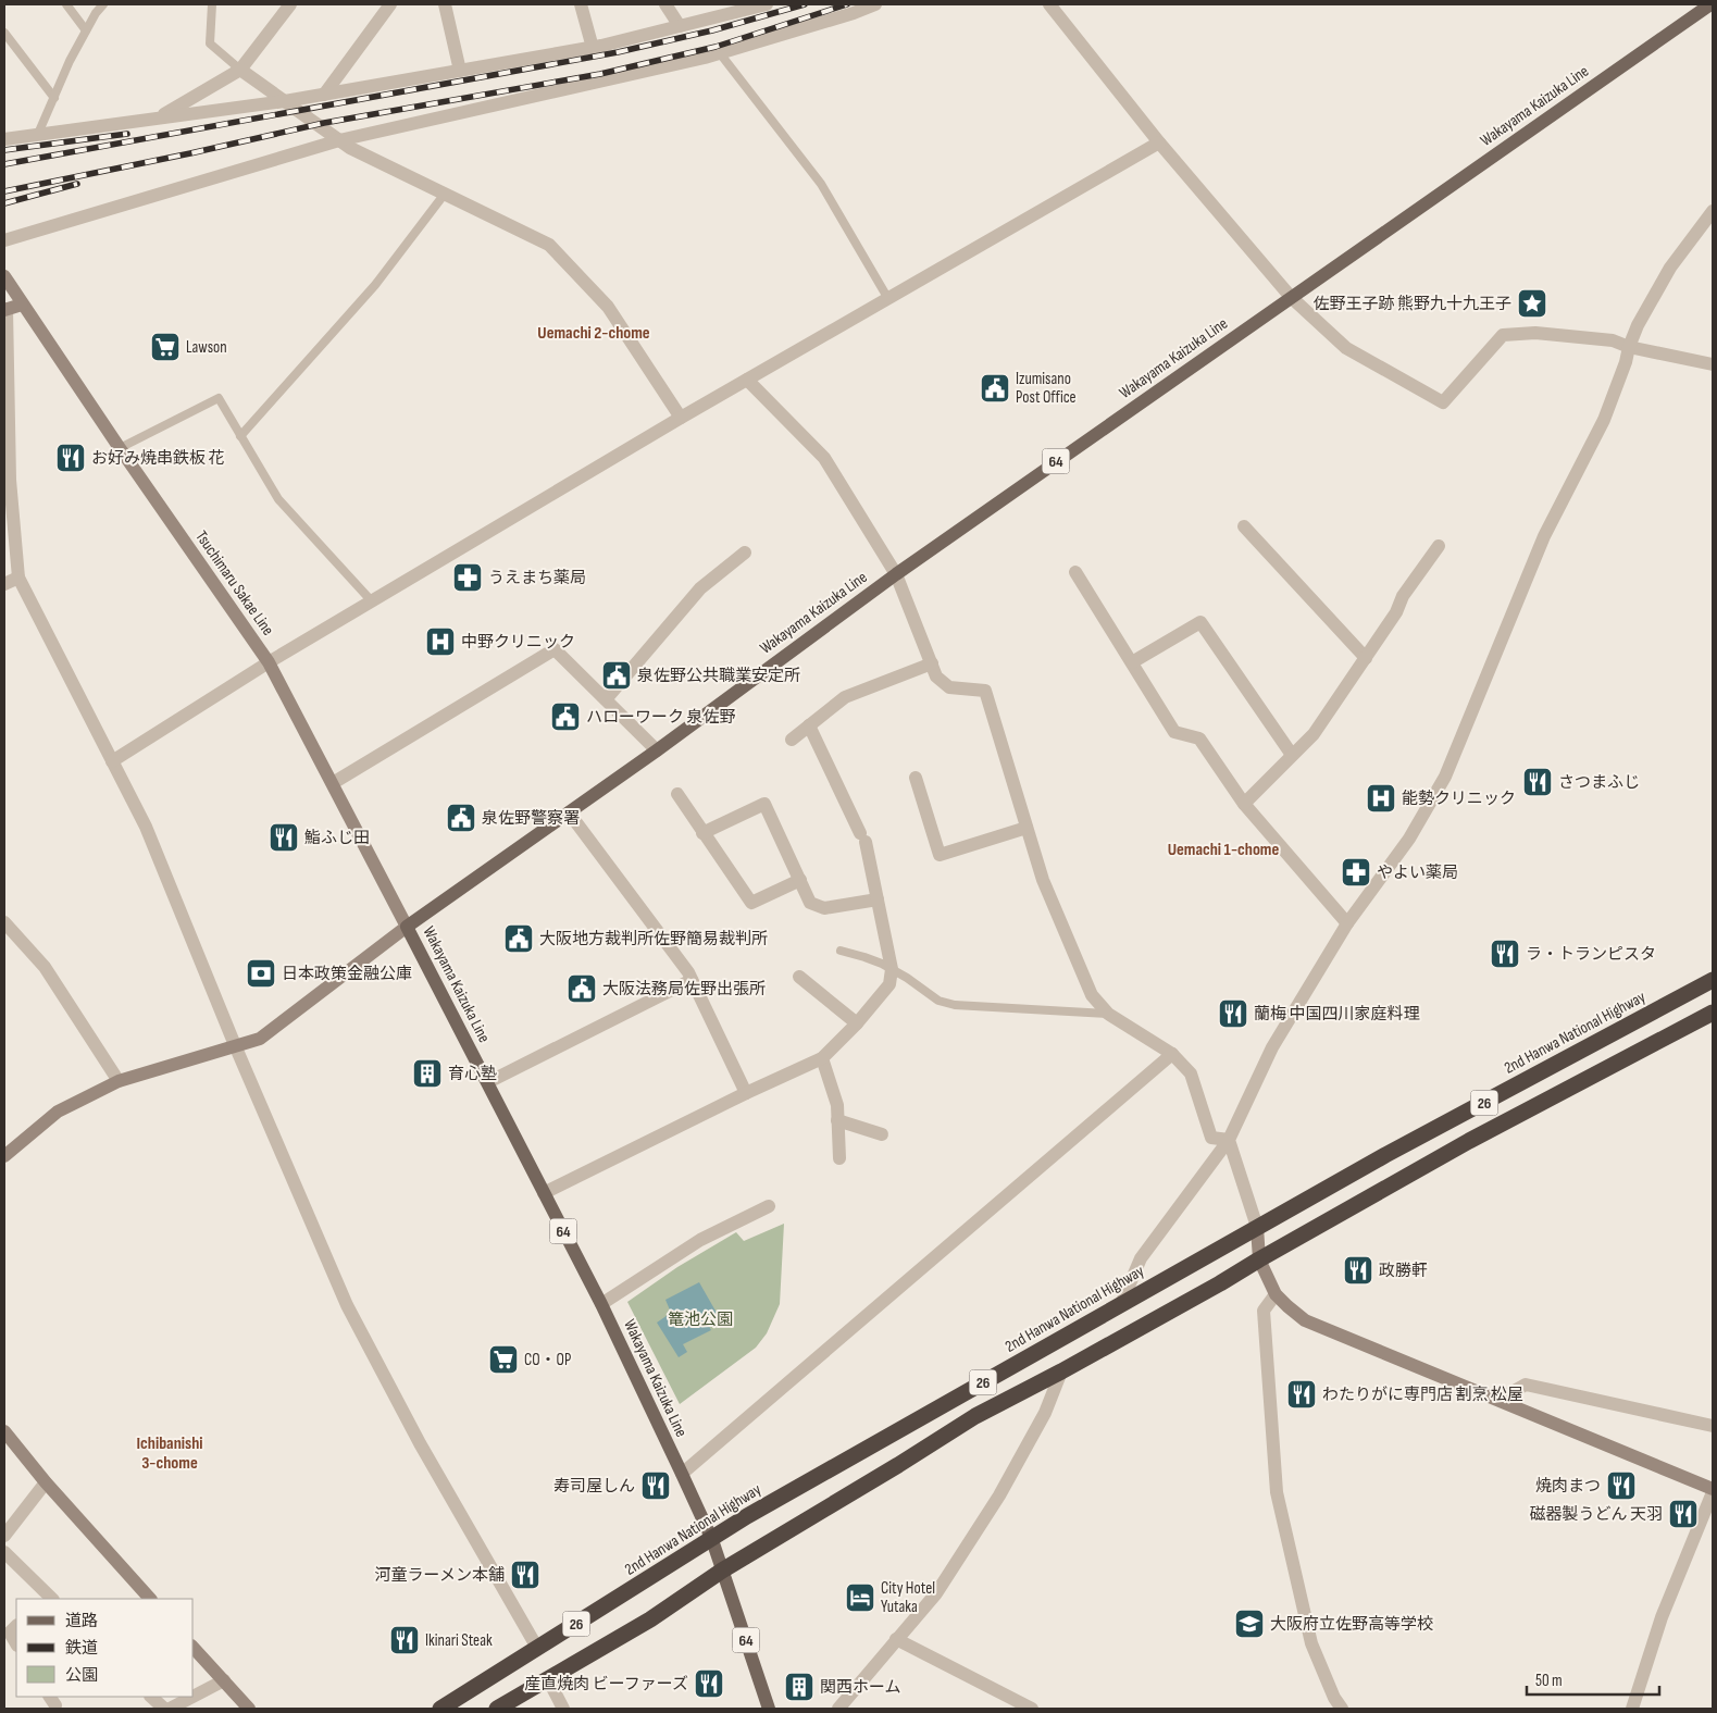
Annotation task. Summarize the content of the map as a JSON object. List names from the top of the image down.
{
  "streets": {
    "highway": ["2nd Hanwa National Highway", "26"],
    "main road": ["Wakayama Kaizuka Line", "64"],
    "street": ["Tsuchimaru Sakae Line"]
  },
  "crossings": [
    ["Wakayama Kaizuka Line", "Tsuchimaru Sakae Line"],
    ["Wakayama Kaizuka Line", "2nd Hanwa National Highway"],
    ["Wakayama Kaizuka Line", "26"]
  ],
  "districts": ["Uemachi 2-chome", "Uemachi 1-chome", "Ichibanishi 3-chome"],
  "parks": ["篭池公園"],
  "places": {
    "place": ["佐野王子跡 熊野九十九王子"],
    "supermarket": ["Lawson", "CO・OP"],
    "public building": [
      "Izumisano Post Office",
      "泉佐野公共職業安定所",
      "ハローワーク 泉佐野",
      "泉佐野警察署",
      "大阪地方裁判所佐野簡易裁判所",
      "大阪法務局佐野出張所"
    ],
    "restaurant": [
      "お好み焼串鉄板 花",
      "さつまふじ",
      "鮨ふじ田",
      "ラ・トランピスタ",
      "蘭梅 中国四川家庭料理",
      "政勝軒",
      "わたりがに専門店 割烹 松屋",
      "寿司屋しん",
      "焼肉まつ",
      "磁器製うどん 天羽",
      "河童ラーメン本舗",
      "Ikinari Steak",
      "産直焼肉 ビーファーズ"
    ],
    "pharmacy": ["うえまち薬局", "やよい薬局"],
    "hospital": ["中野クリニック", "能勢クリニック"],
    "bank": ["日本政策金融公庫"],
    "building": ["育心塾", "関西ホーム"],
    "hotel": ["City Hotel Yutaka"],
    "school or university": ["大阪府立佐野高等学校"]
  },
  "legend": ["道路", "鉄道", "公園"],
  "scale_bar": "50 m"
}
